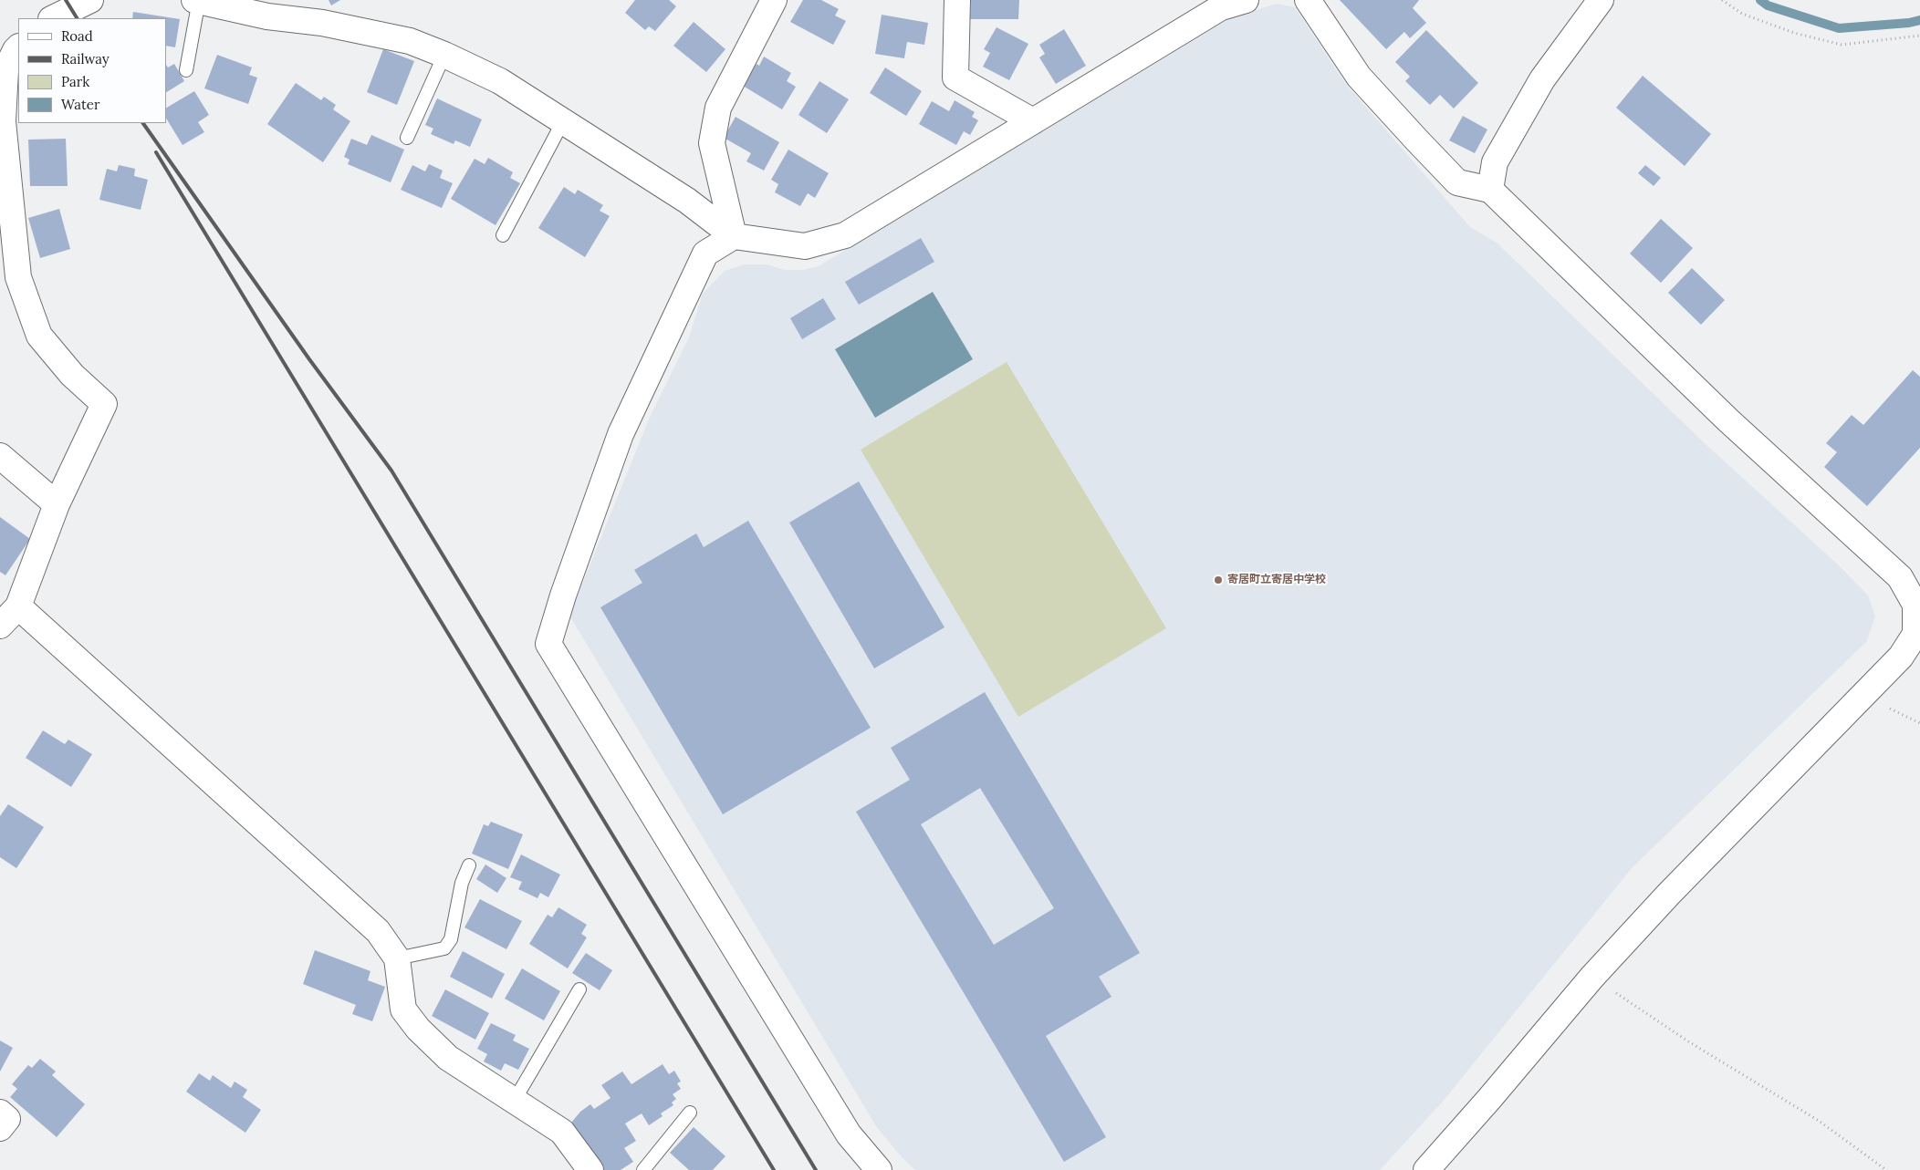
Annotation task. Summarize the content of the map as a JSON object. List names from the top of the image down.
{
  "places": ["寄居町立寄居中学校"],
  "legend": [
    "Road",
    "Railway",
    "Park",
    "Water"
  ]
}
